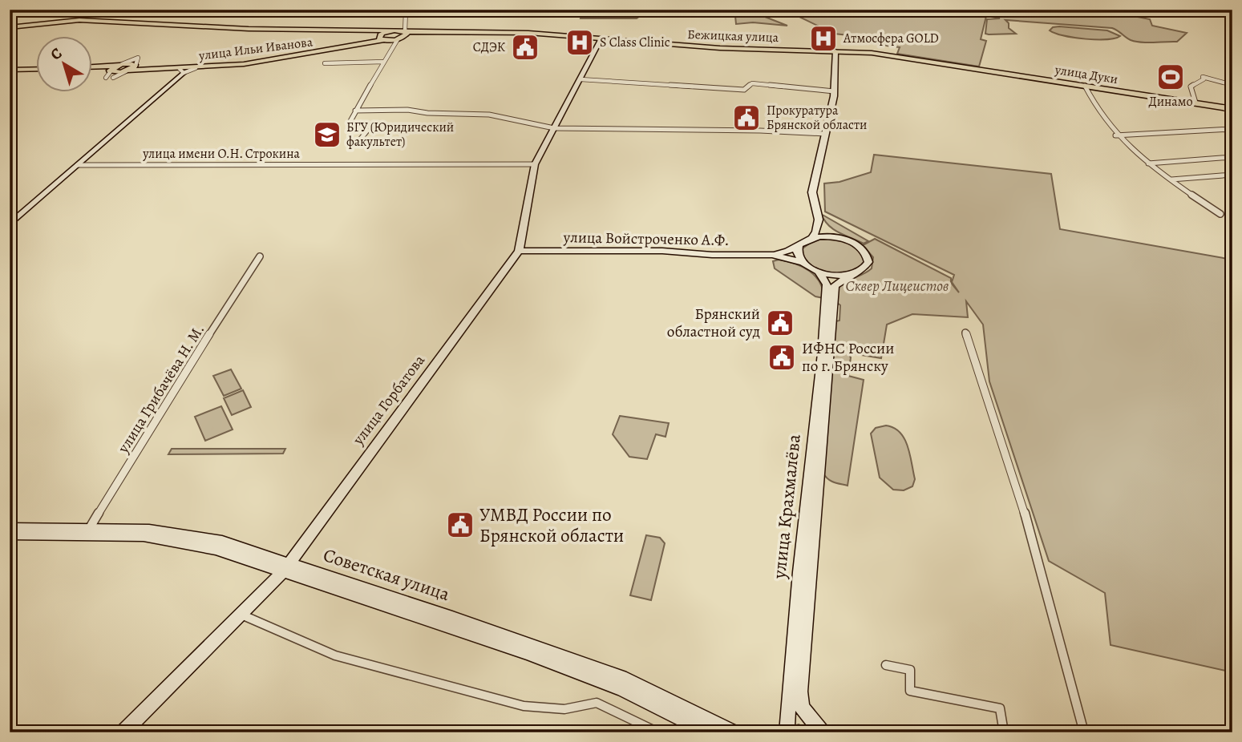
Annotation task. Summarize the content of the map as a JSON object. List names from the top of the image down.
{
  "streets": {
    "main road": [
      "Бежицкая улица",
      "улица Ильи Иванова",
      "улица Дуки",
      "улица Войстроченко А.Ф.",
      "улица Горбатова",
      "улица Крахмалёва",
      "Советская улица"
    ],
    "street": ["улица имени О.Н. Строкина", "улица Грибачёва Н. М."]
  },
  "crossings": [
    ["Бежицкая улица", "улица Дуки"],
    ["Бежицкая улица", "улица Горбатова"],
    ["улица имени О.Н. Строкина", "улица Горбатова"],
    ["улица Войстроченко А.Ф.", "улица Горбатова"],
    ["улица Грибачёва Н. М.", "Советская улица"],
    ["улица Горбатова", "Советская улица"]
  ],
  "parks": ["Сквер Лицеистов"],
  "places": {
    "hospital": ["Атмосфера GOLD", "S Class Clinic"],
    "public building": [
      "СДЭК",
      "Прокуратура Брянской области",
      "Брянский областной суд",
      "ИФНС России по г. Брянску",
      "УМВД России по Брянской области"
    ],
    "sports": ["Динамо"],
    "school or university": ["БГУ (Юридический факультет)"]
  },
  "north": "top left"
}
